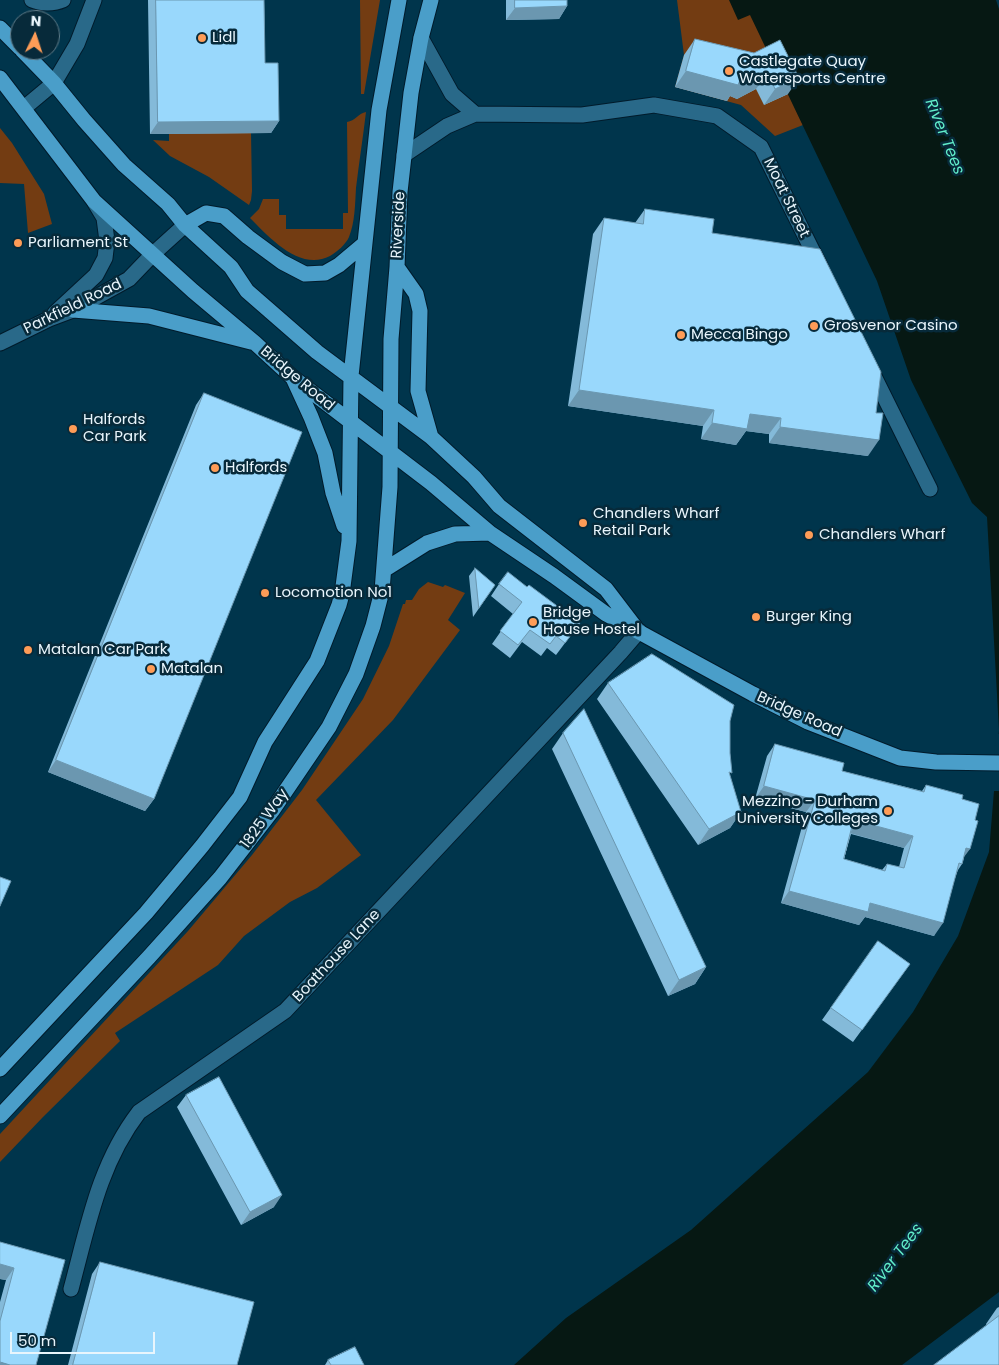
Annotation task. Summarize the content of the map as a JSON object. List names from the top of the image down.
{
  "streets": {
    "main road": ["Riverside", "Bridge Road", "1825 Way"],
    "street": ["Moat Street", "Parkfield Road", "Boathouse Lane"]
  },
  "crossings": [
    ["Moat Street", "Riverside"],
    ["Riverside", "Bridge Road"],
    ["Riverside", "1825 Way"],
    ["Parkfield Road", "Bridge Road"],
    ["Bridge Road", "1825 Way"],
    ["Bridge Road", "Boathouse Lane"]
  ],
  "water": ["River Tees"],
  "places": [
    "Lidl",
    "Castlegate Quay Watersports Centre",
    "Parliament St",
    "Grosvenor Casino",
    "Mecca Bingo",
    "Halfords Car Park",
    "Halfords",
    "Chandlers Wharf Retail Park",
    "Chandlers Wharf",
    "Locomotion No1",
    "Burger King",
    "Bridge House Hostel",
    "Matalan Car Park",
    "Matalan",
    "Mezzino - Durham University Colleges"
  ],
  "scale_bar": "50 m",
  "north": "top"
}
